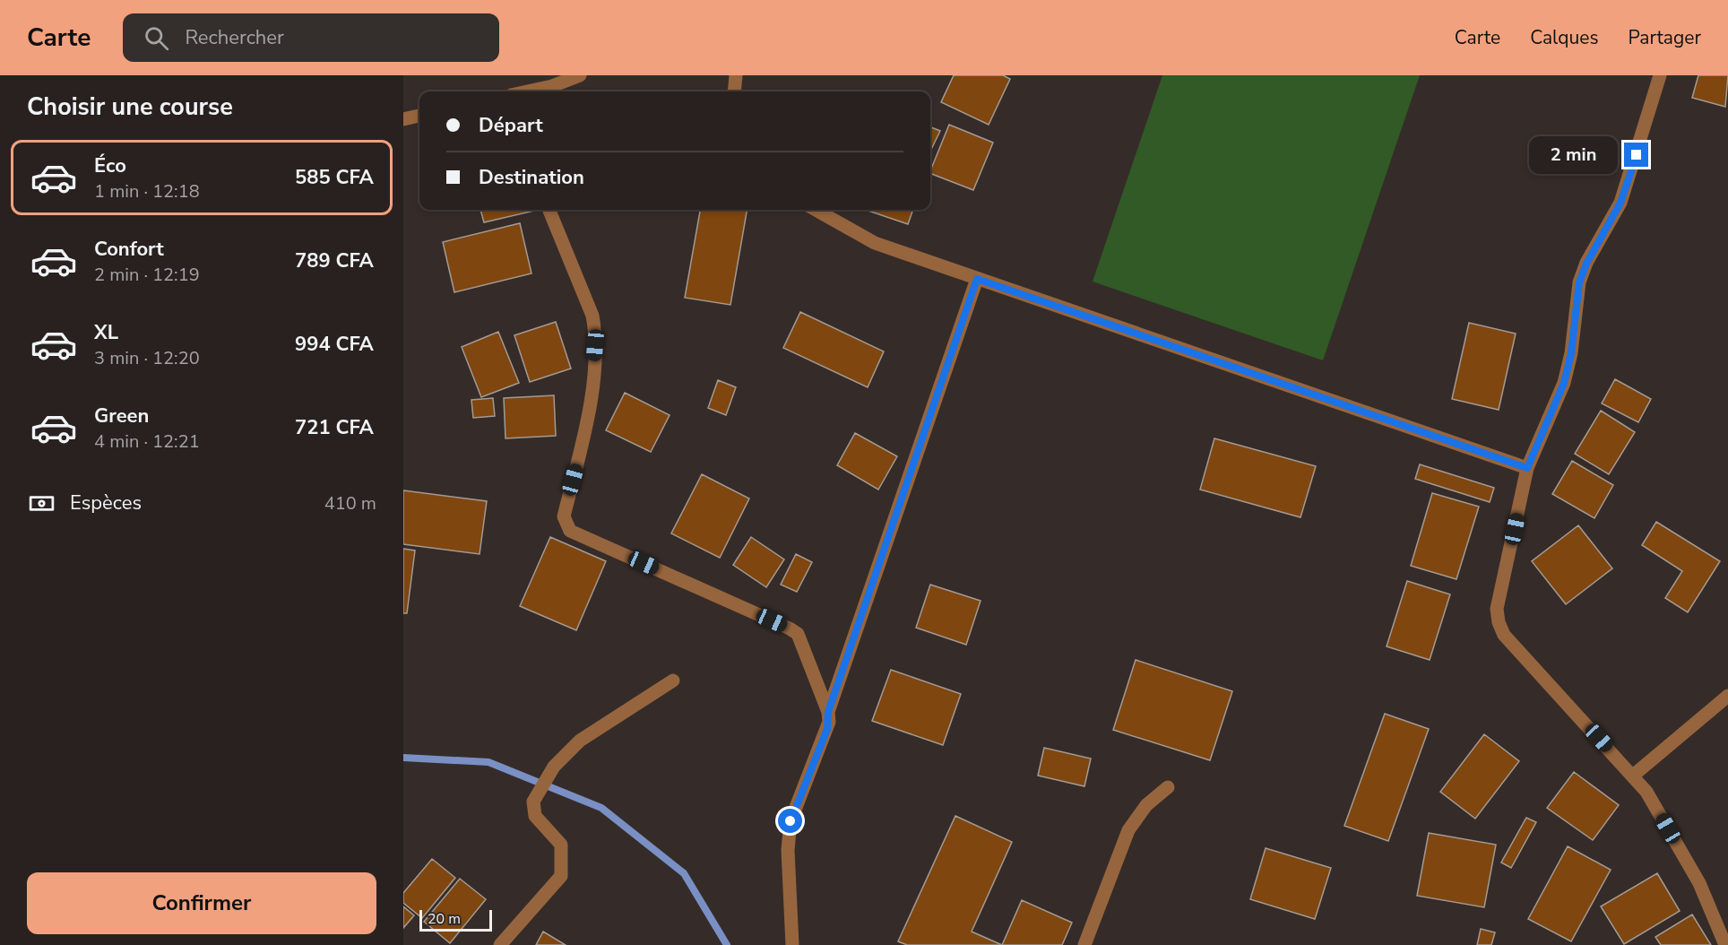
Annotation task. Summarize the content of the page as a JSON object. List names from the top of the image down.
{
  "scale_bar": "20 m",
  "page": {
    "header": "Carte",
    "search": "Rechercher",
    "nav": ["Carte", "Calques", "Partager"],
    "heading": "Choisir une course",
    "banner": ["Départ", "Destination"],
    "bubble": "2 min",
    "list": [
      {
        "name": "Éco",
        "note": "1 min · 12:18",
        "value": "585 CFA"
      },
      {
        "name": "Confort",
        "note": "2 min · 12:19",
        "value": "789 CFA"
      },
      {
        "name": "XL",
        "note": "3 min · 12:20",
        "value": "994 CFA"
      },
      {
        "name": "Green",
        "note": "4 min · 12:21",
        "value": "721 CFA"
      }
    ],
    "pay": ["Espèces", "410 m"],
    "buttons": "Confirmer",
    "scale": "20 m"
  }
}
